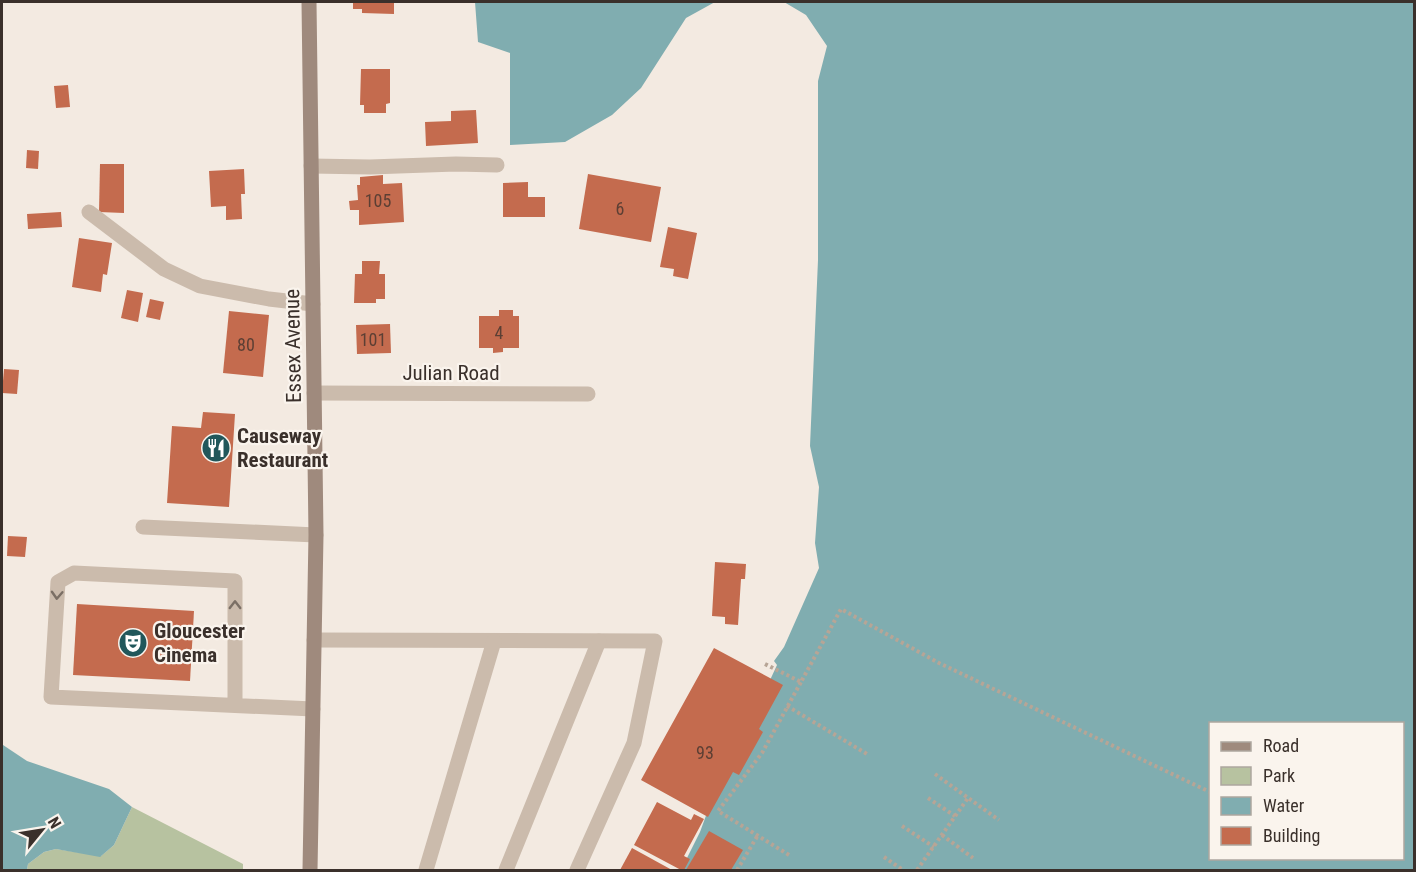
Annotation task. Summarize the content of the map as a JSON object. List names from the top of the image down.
{
  "streets": {
    "street": ["Essex Avenue", "Julian Road"]
  },
  "crossings": [
    ["Essex Avenue", "Julian Road"]
  ],
  "places": {
    "restaurant": ["Causeway Restaurant"],
    "theatre": ["Gloucester Cinema"]
  },
  "house_numbers": [
    "105",
    "6",
    "4",
    "101",
    "80",
    "93"
  ],
  "legend": [
    "Road",
    "Park",
    "Water",
    "Building"
  ],
  "north": "top right"
}
